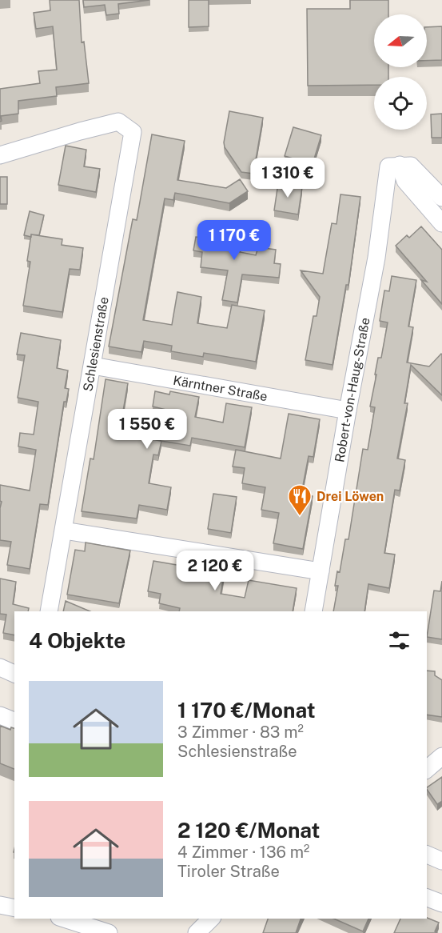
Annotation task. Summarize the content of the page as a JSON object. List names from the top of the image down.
{
  "streets": {
    "street": ["Schlesienstraße", "Kärntner Straße", "Robert-von-Haug-Straße"]
  },
  "crossings": [
    ["Schlesienstraße", "Kärntner Straße"],
    ["Kärntner Straße", "Robert-von-Haug-Straße"]
  ],
  "places": {
    "restaurant": ["Drei Löwen"]
  },
  "north": "left",
  "page": {
    "price": [
      "1 310 €",
      "1 170 €",
      "1 550 €",
      "2 120 €"
    ],
    "heading": "4 Objekte",
    "list": [
      {
        "name": "1 170 €/Monat",
        "note": "3 Zimmer · 83 m² · Schlesienstraße"
      },
      {
        "name": "2 120 €/Monat",
        "note": "4 Zimmer · 136 m² · Tiroler Straße"
      }
    ]
  }
}
